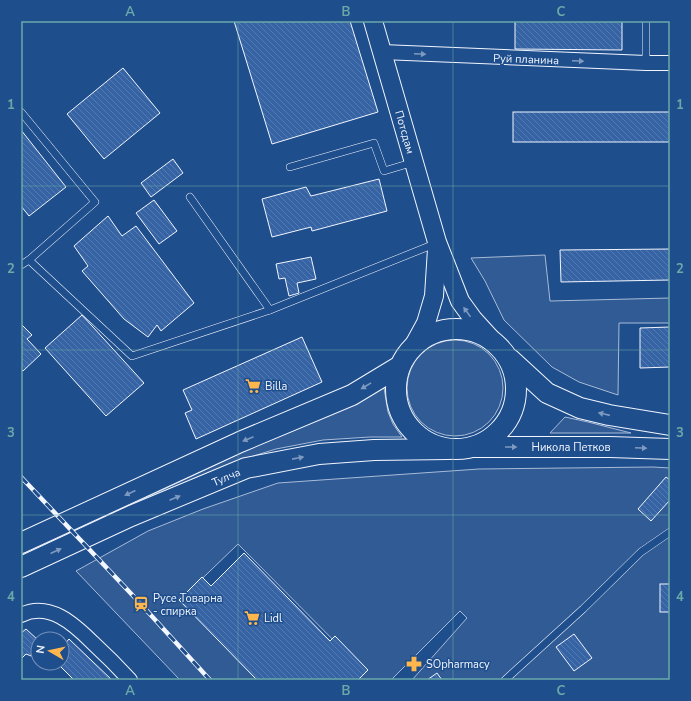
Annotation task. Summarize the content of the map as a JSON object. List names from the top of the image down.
{
  "streets": {
    "main road": ["Никола Петков", "Тулча"],
    "street": ["Руй планина", "Потсдам"]
  },
  "crossings": [
    ["Руй планина", "Потсдам"],
    ["Потсдам", "Никола Петков"],
    ["Потсдам", "Тулча"],
    ["Никола Петков", "Тулча"]
  ],
  "one_way": ["Руй планина"],
  "places": {
    "supermarket": ["Billa", "Lidl"],
    "station": ["Русе Товарна - спирка"],
    "pharmacy": ["SOpharmacy"]
  },
  "north": "left",
  "grid": {
    "columns": ["A", "B", "C"],
    "rows": [
      "1",
      "2",
      "3",
      "4"
    ]
  }
}
